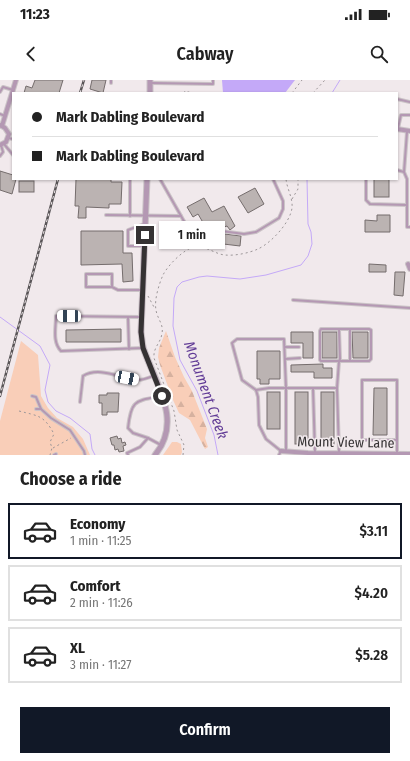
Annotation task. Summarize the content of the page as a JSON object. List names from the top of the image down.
{
  "streets": {
    "street": ["Mount View Lane"]
  },
  "water": ["Monument Creek"],
  "page": {
    "status": "11:23",
    "header": "Cabway",
    "banner": ["Mark Dabling Boulevard", "Mark Dabling Boulevard"],
    "bubble": "1 min",
    "heading": "Choose a ride",
    "list": [
      {
        "name": "Economy",
        "note": "1 min · 11:25",
        "value": "$3.11"
      },
      {
        "name": "Comfort",
        "note": "2 min · 11:26",
        "value": "$4.20"
      },
      {
        "name": "XL",
        "note": "3 min · 11:27",
        "value": "$5.28"
      }
    ],
    "buttons": "Confirm"
  }
}
